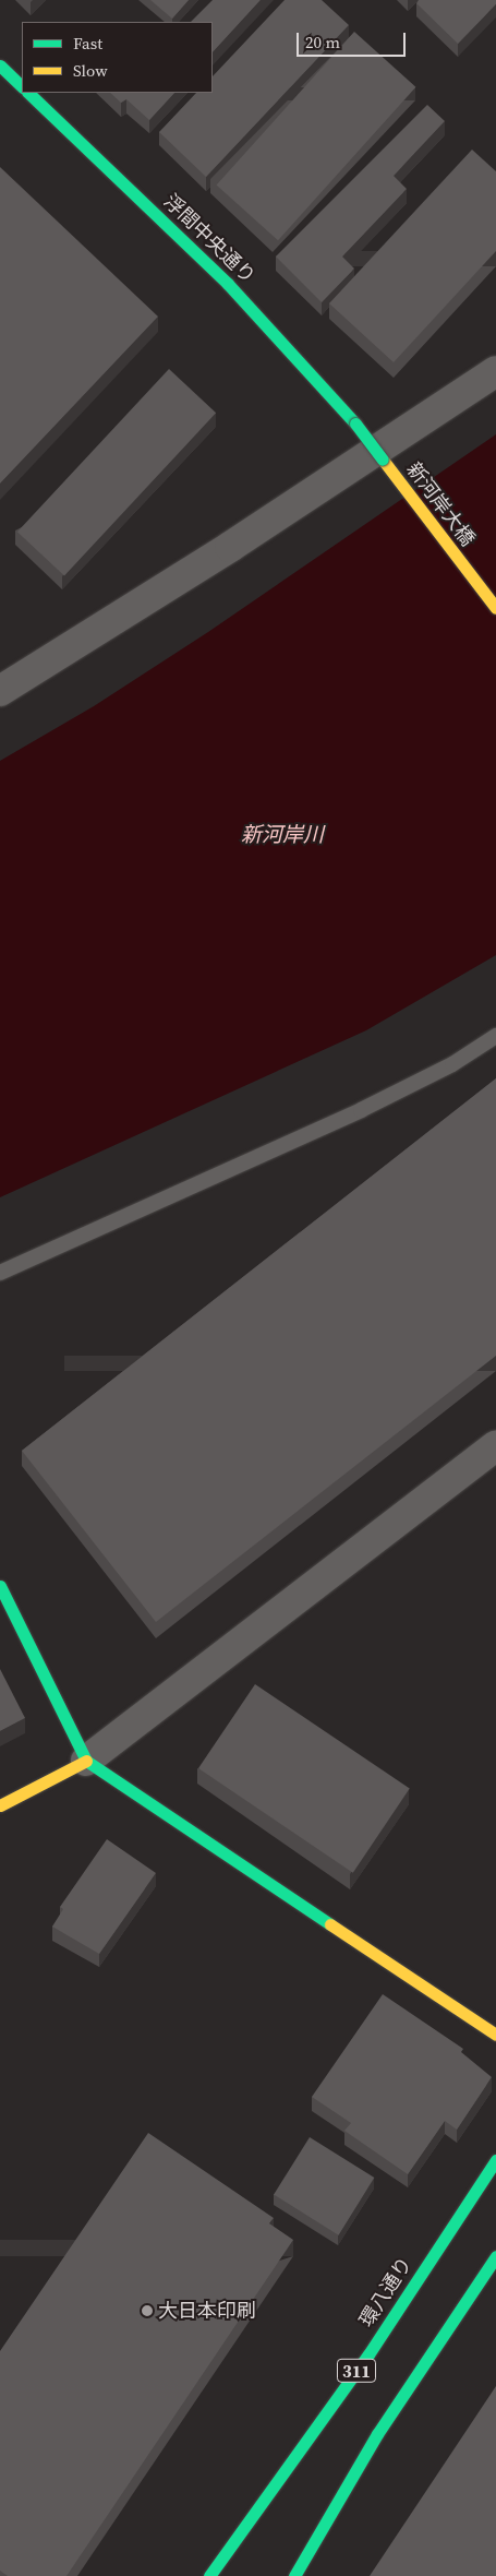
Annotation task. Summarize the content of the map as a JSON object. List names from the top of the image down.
{
  "streets": {
    "street": [
      "浮間中央通り",
      "新河岸大橋",
      "環八通り",
      "311"
    ]
  },
  "crossings": [
    ["浮間中央通り", "新河岸大橋"]
  ],
  "water": ["新河岸川"],
  "places": ["大日本印刷"],
  "legend": ["Fast", "Slow"],
  "scale_bar": "20 m"
}
